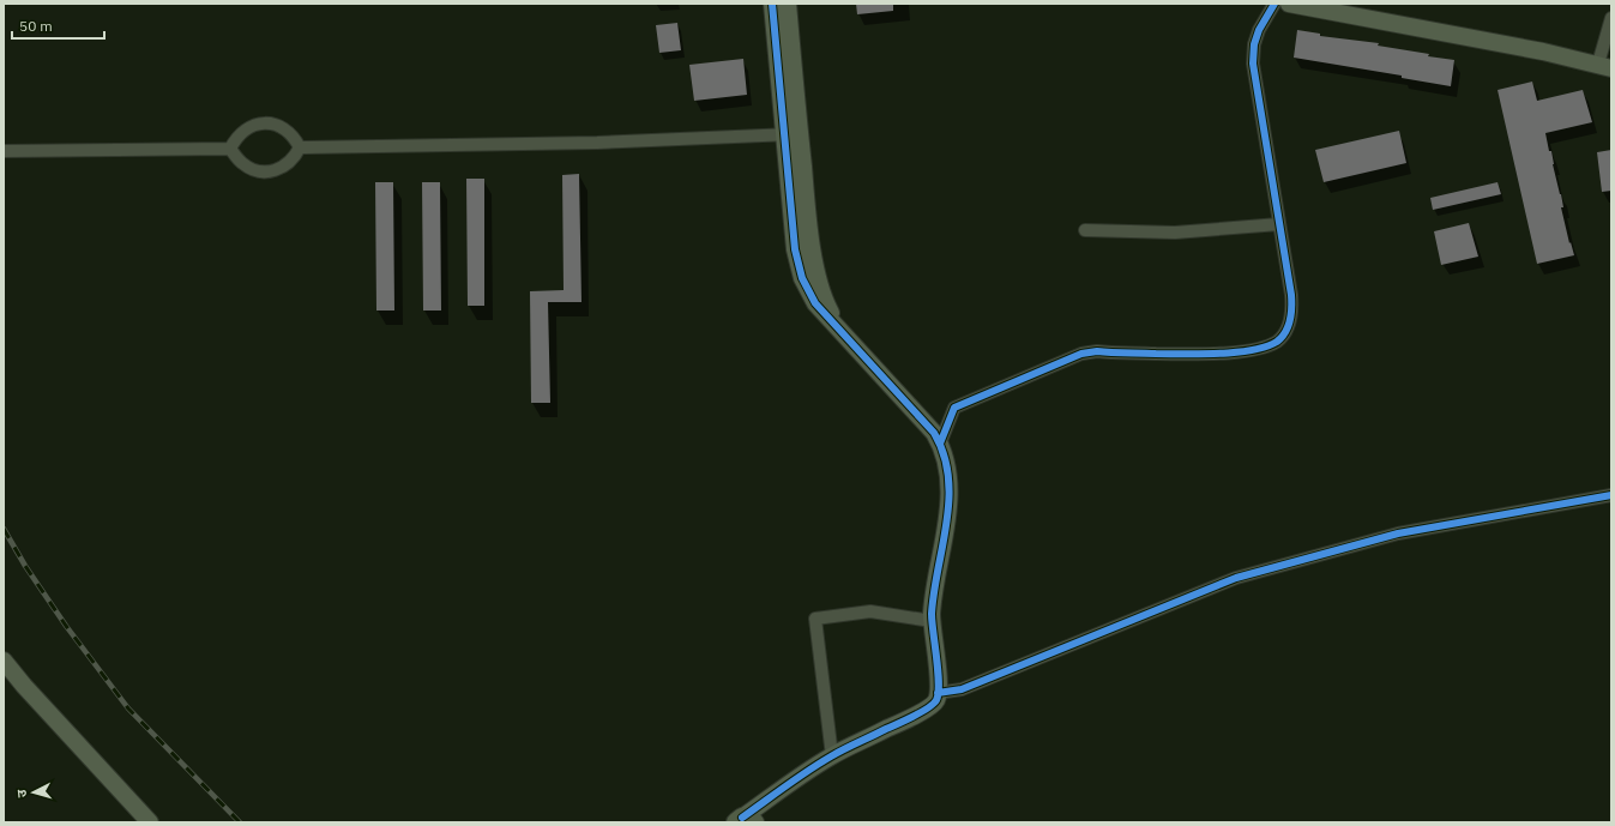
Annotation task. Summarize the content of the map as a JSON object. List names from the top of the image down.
{
  "scale_bar": "50 m",
  "north": "left"
}
